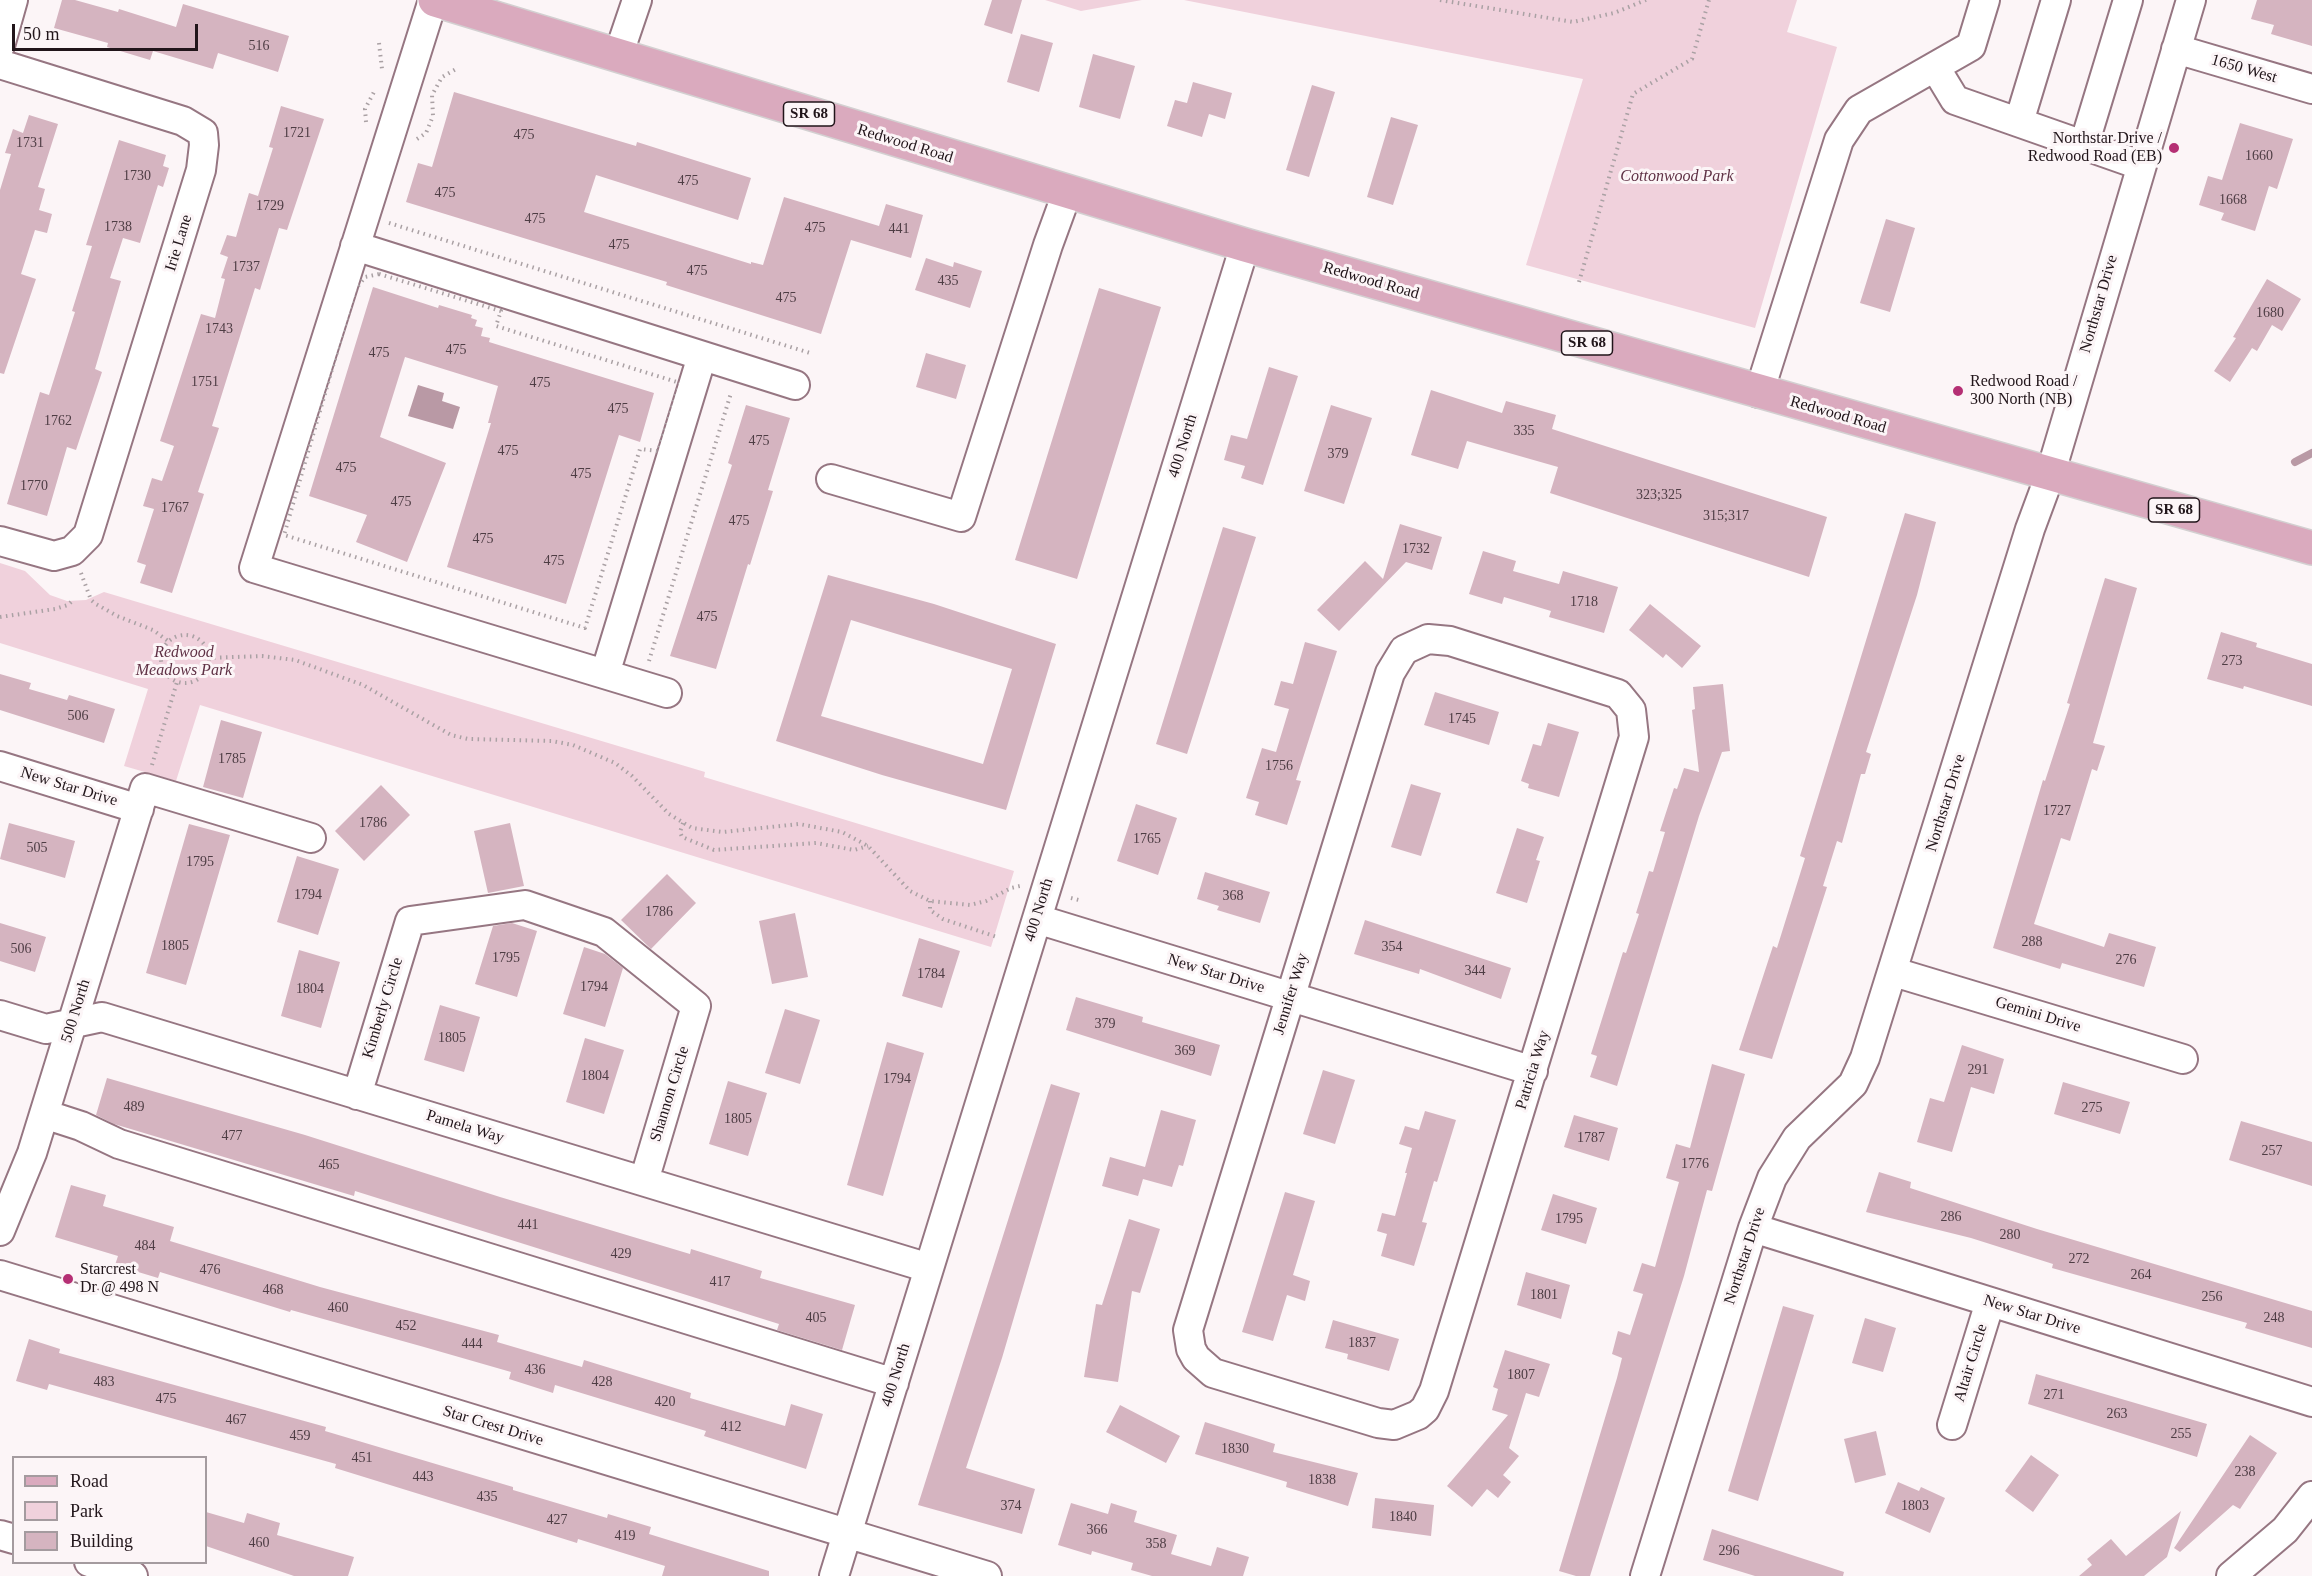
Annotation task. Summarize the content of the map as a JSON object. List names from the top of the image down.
{
  "streets": {
    "main road": ["SR 68", "Redwood Road"],
    "street": [
      "1650 West",
      "Irie Lane",
      "Northstar Drive",
      "400 North",
      "New Star Drive",
      "Jennifer Way",
      "Kimberly Circle",
      "500 North",
      "Gemini Drive",
      "Patricia Way",
      "Shannon Circle",
      "Pamela Way",
      "Altair Circle",
      "Star Crest Drive"
    ]
  },
  "crossings": [
    ["1650 West", "Northstar Drive"],
    ["Redwood Road", "Northstar Drive"],
    ["Redwood Road", "400 North"],
    ["Northstar Drive", "New Star Drive"],
    ["Northstar Drive", "Gemini Drive"],
    ["400 North", "New Star Drive"],
    ["400 North", "Pamela Way"],
    ["400 North", "Star Crest Drive"],
    ["New Star Drive", "Jennifer Way"],
    ["New Star Drive", "500 North"],
    ["New Star Drive", "Patricia Way"],
    ["New Star Drive", "Altair Circle"],
    ["Jennifer Way", "Patricia Way"],
    ["Kimberly Circle", "Shannon Circle"],
    ["Kimberly Circle", "Pamela Way"],
    ["500 North", "Pamela Way"],
    ["Shannon Circle", "Pamela Way"]
  ],
  "parks": ["Cottonwood Park", "Redwood Meadows Park"],
  "places": ["Northstar Drive / Redwood Road (EB)", "Redwood Road / 300 North (NB)", "Starcrest Dr @ 498 N"],
  "house_numbers": [
    "516",
    "1721",
    "475",
    "1731",
    "1660",
    "1730",
    "475",
    "475",
    "1668",
    "1729",
    "475",
    "1738",
    "475",
    "441",
    "475",
    "1737",
    "475",
    "435",
    "475",
    "1680",
    "1743",
    "475",
    "475",
    "1751",
    "475",
    "475",
    "1762",
    "335",
    "475",
    "475",
    "379",
    "475",
    "475",
    "1770",
    "323;325",
    "475",
    "1767",
    "315;317",
    "475",
    "475",
    "1732",
    "475",
    "1718",
    "475",
    "273",
    "506",
    "1745",
    "1785",
    "1756",
    "1727",
    "1786",
    "1765",
    "505",
    "1795",
    "1794",
    "368",
    "1786",
    "288",
    "1805",
    "354",
    "506",
    "1795",
    "276",
    "344",
    "1784",
    "1794",
    "1804",
    "379",
    "1805",
    "369",
    "291",
    "1804",
    "1794",
    "489",
    "275",
    "1805",
    "477",
    "1787",
    "257",
    "1776",
    "465",
    "286",
    "1795",
    "441",
    "280",
    "484",
    "429",
    "272",
    "476",
    "264",
    "417",
    "468",
    "1801",
    "256",
    "460",
    "405",
    "248",
    "452",
    "1837",
    "444",
    "436",
    "1807",
    "483",
    "428",
    "271",
    "475",
    "420",
    "263",
    "467",
    "412",
    "255",
    "459",
    "1830",
    "451",
    "238",
    "443",
    "1838",
    "435",
    "374",
    "1803",
    "1840",
    "427",
    "366",
    "419",
    "460",
    "358",
    "296"
  ],
  "legend": ["Road", "Park", "Building"],
  "scale_bar": "50 m"
}
